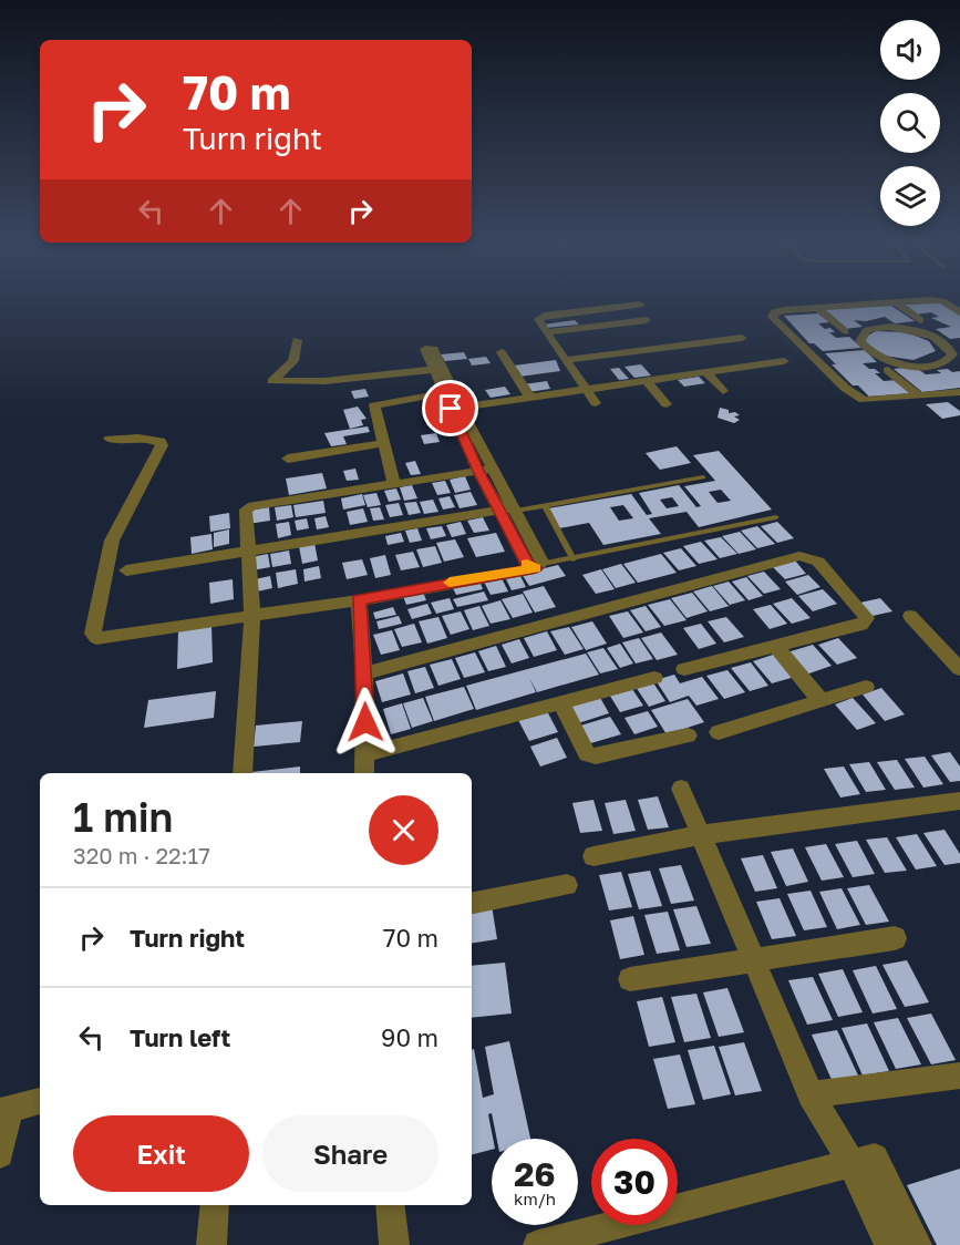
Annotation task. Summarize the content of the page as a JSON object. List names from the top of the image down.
{
  "page": {
    "turn": ["70 m", "Turn right"],
    "heading": ["1 min", "320 m · 22:17"],
    "list": [
      {
        "name": "Turn right",
        "value": "70 m"
      },
      {
        "name": "Turn left",
        "value": "90 m"
      }
    ],
    "buttons": ["Exit", "Share"],
    "speed": "26 km/h",
    "limit": "30"
  }
}
